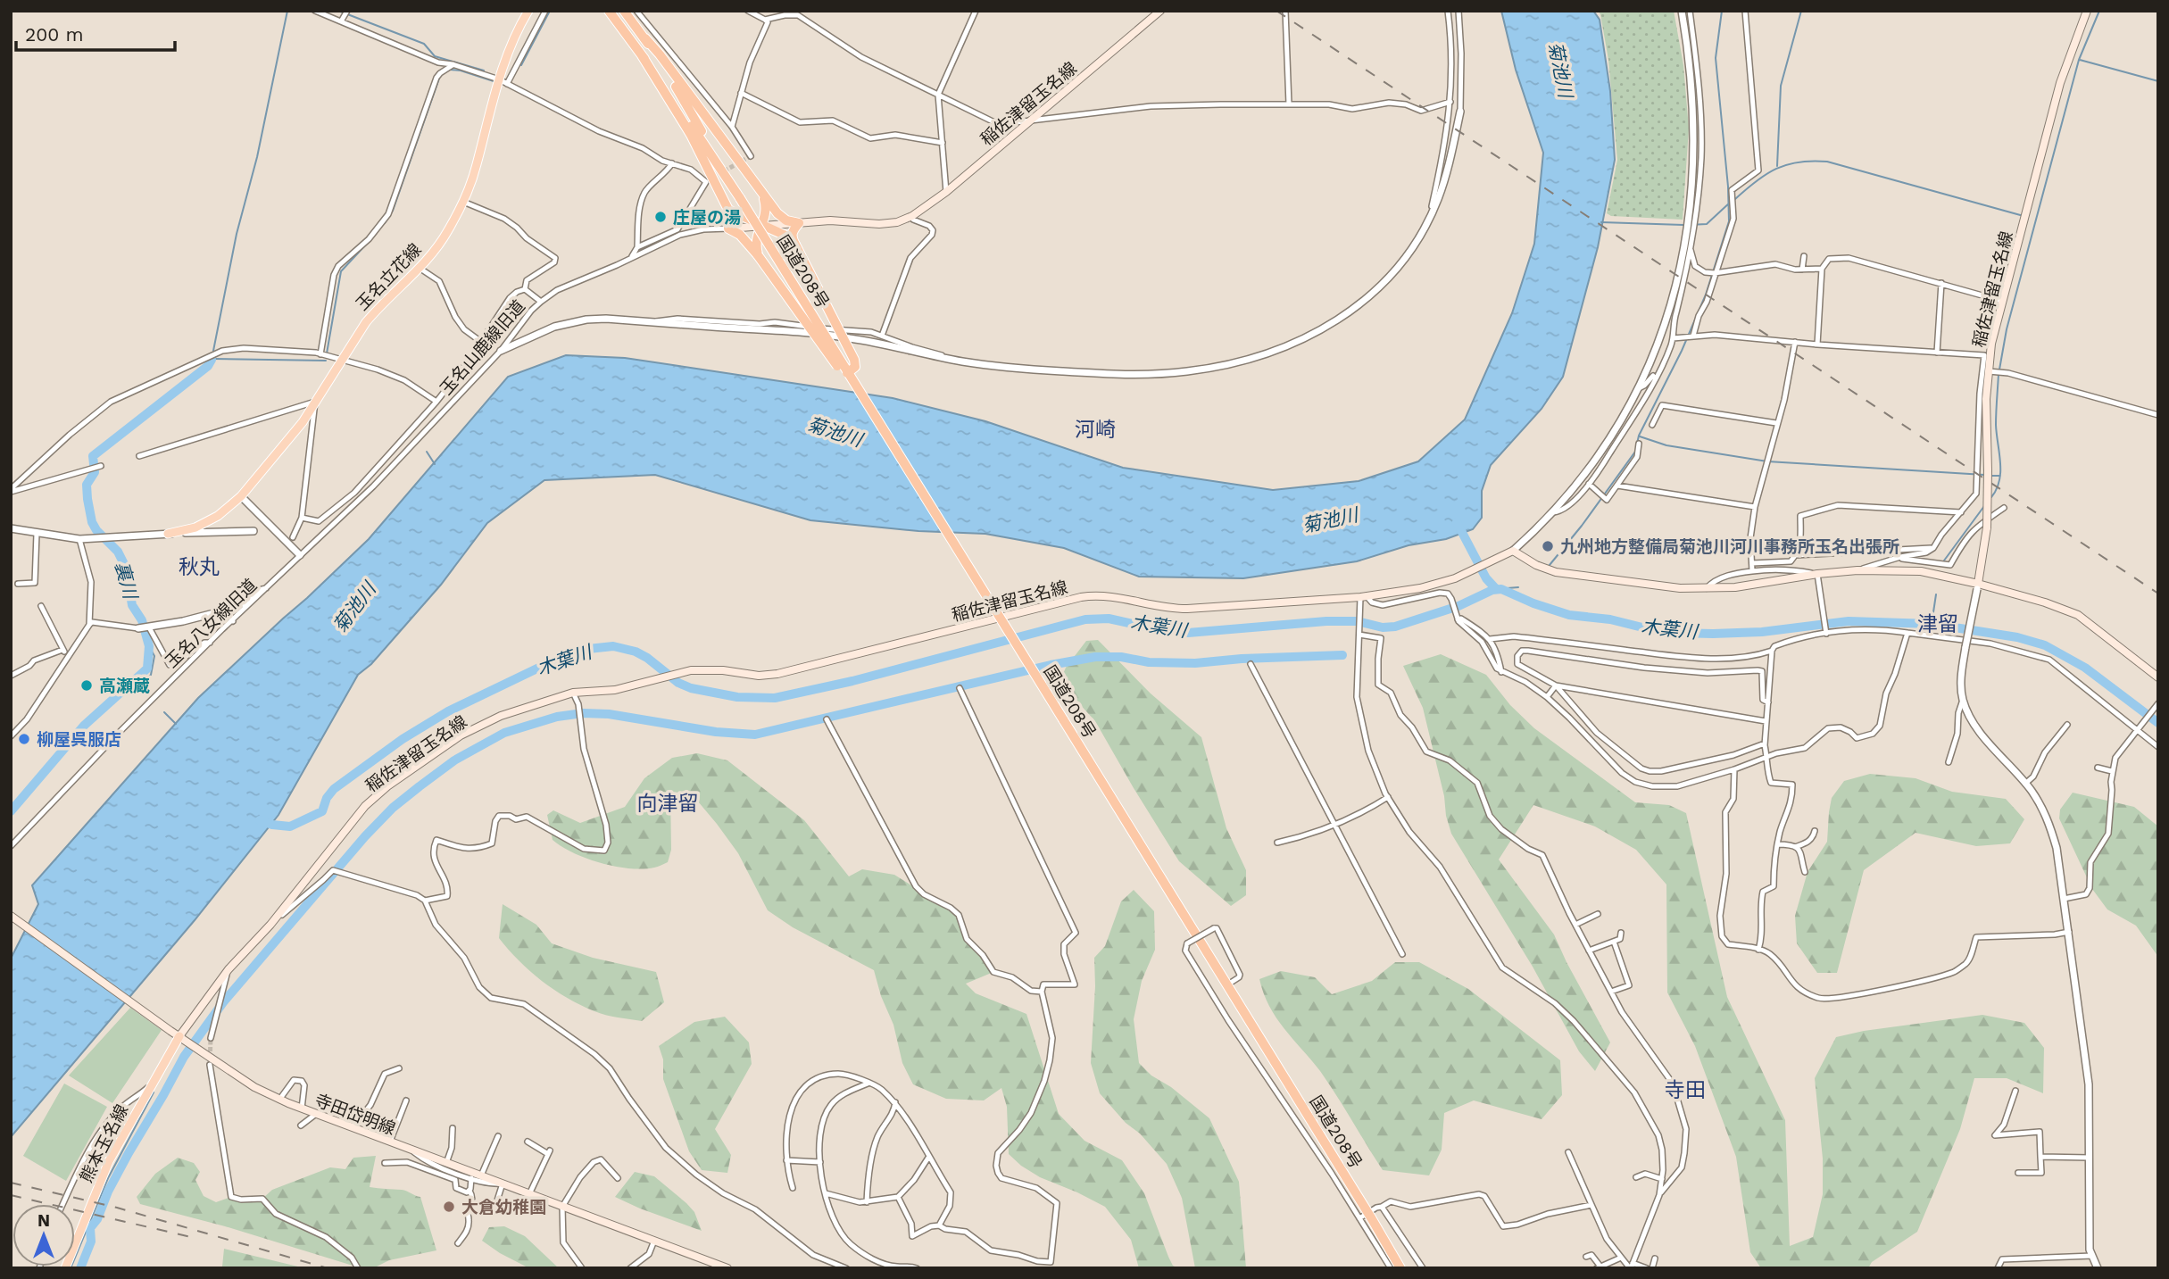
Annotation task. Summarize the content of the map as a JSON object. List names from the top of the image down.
{
  "streets": {
    "highway": ["国道208号"],
    "main road": [
      "稲佐津留玉名線",
      "玉名立花線",
      "寺田岱明線",
      "熊本玉名線"
    ],
    "street": ["玉名山鹿線旧道", "玉名八女線旧道"]
  },
  "crossings": [
    ["稲佐津留玉名線", "玉名山鹿線旧道"],
    ["稲佐津留玉名線", "寺田岱明線"],
    ["稲佐津留玉名線", "熊本玉名線"],
    ["玉名山鹿線旧道", "玉名八女線旧道"],
    ["寺田岱明線", "熊本玉名線"]
  ],
  "districts": [
    "河崎",
    "秋丸",
    "津留",
    "向津留",
    "寺田"
  ],
  "water": ["菊池川", "裏川", "木葉川"],
  "places": [
    "庄屋の湯",
    "九州地方整備局菊池川河川事務所玉名出張所",
    "高瀬蔵",
    "柳屋呉服店",
    "大倉幼稚園"
  ],
  "scale_bar": "200 m",
  "north": "top"
}
